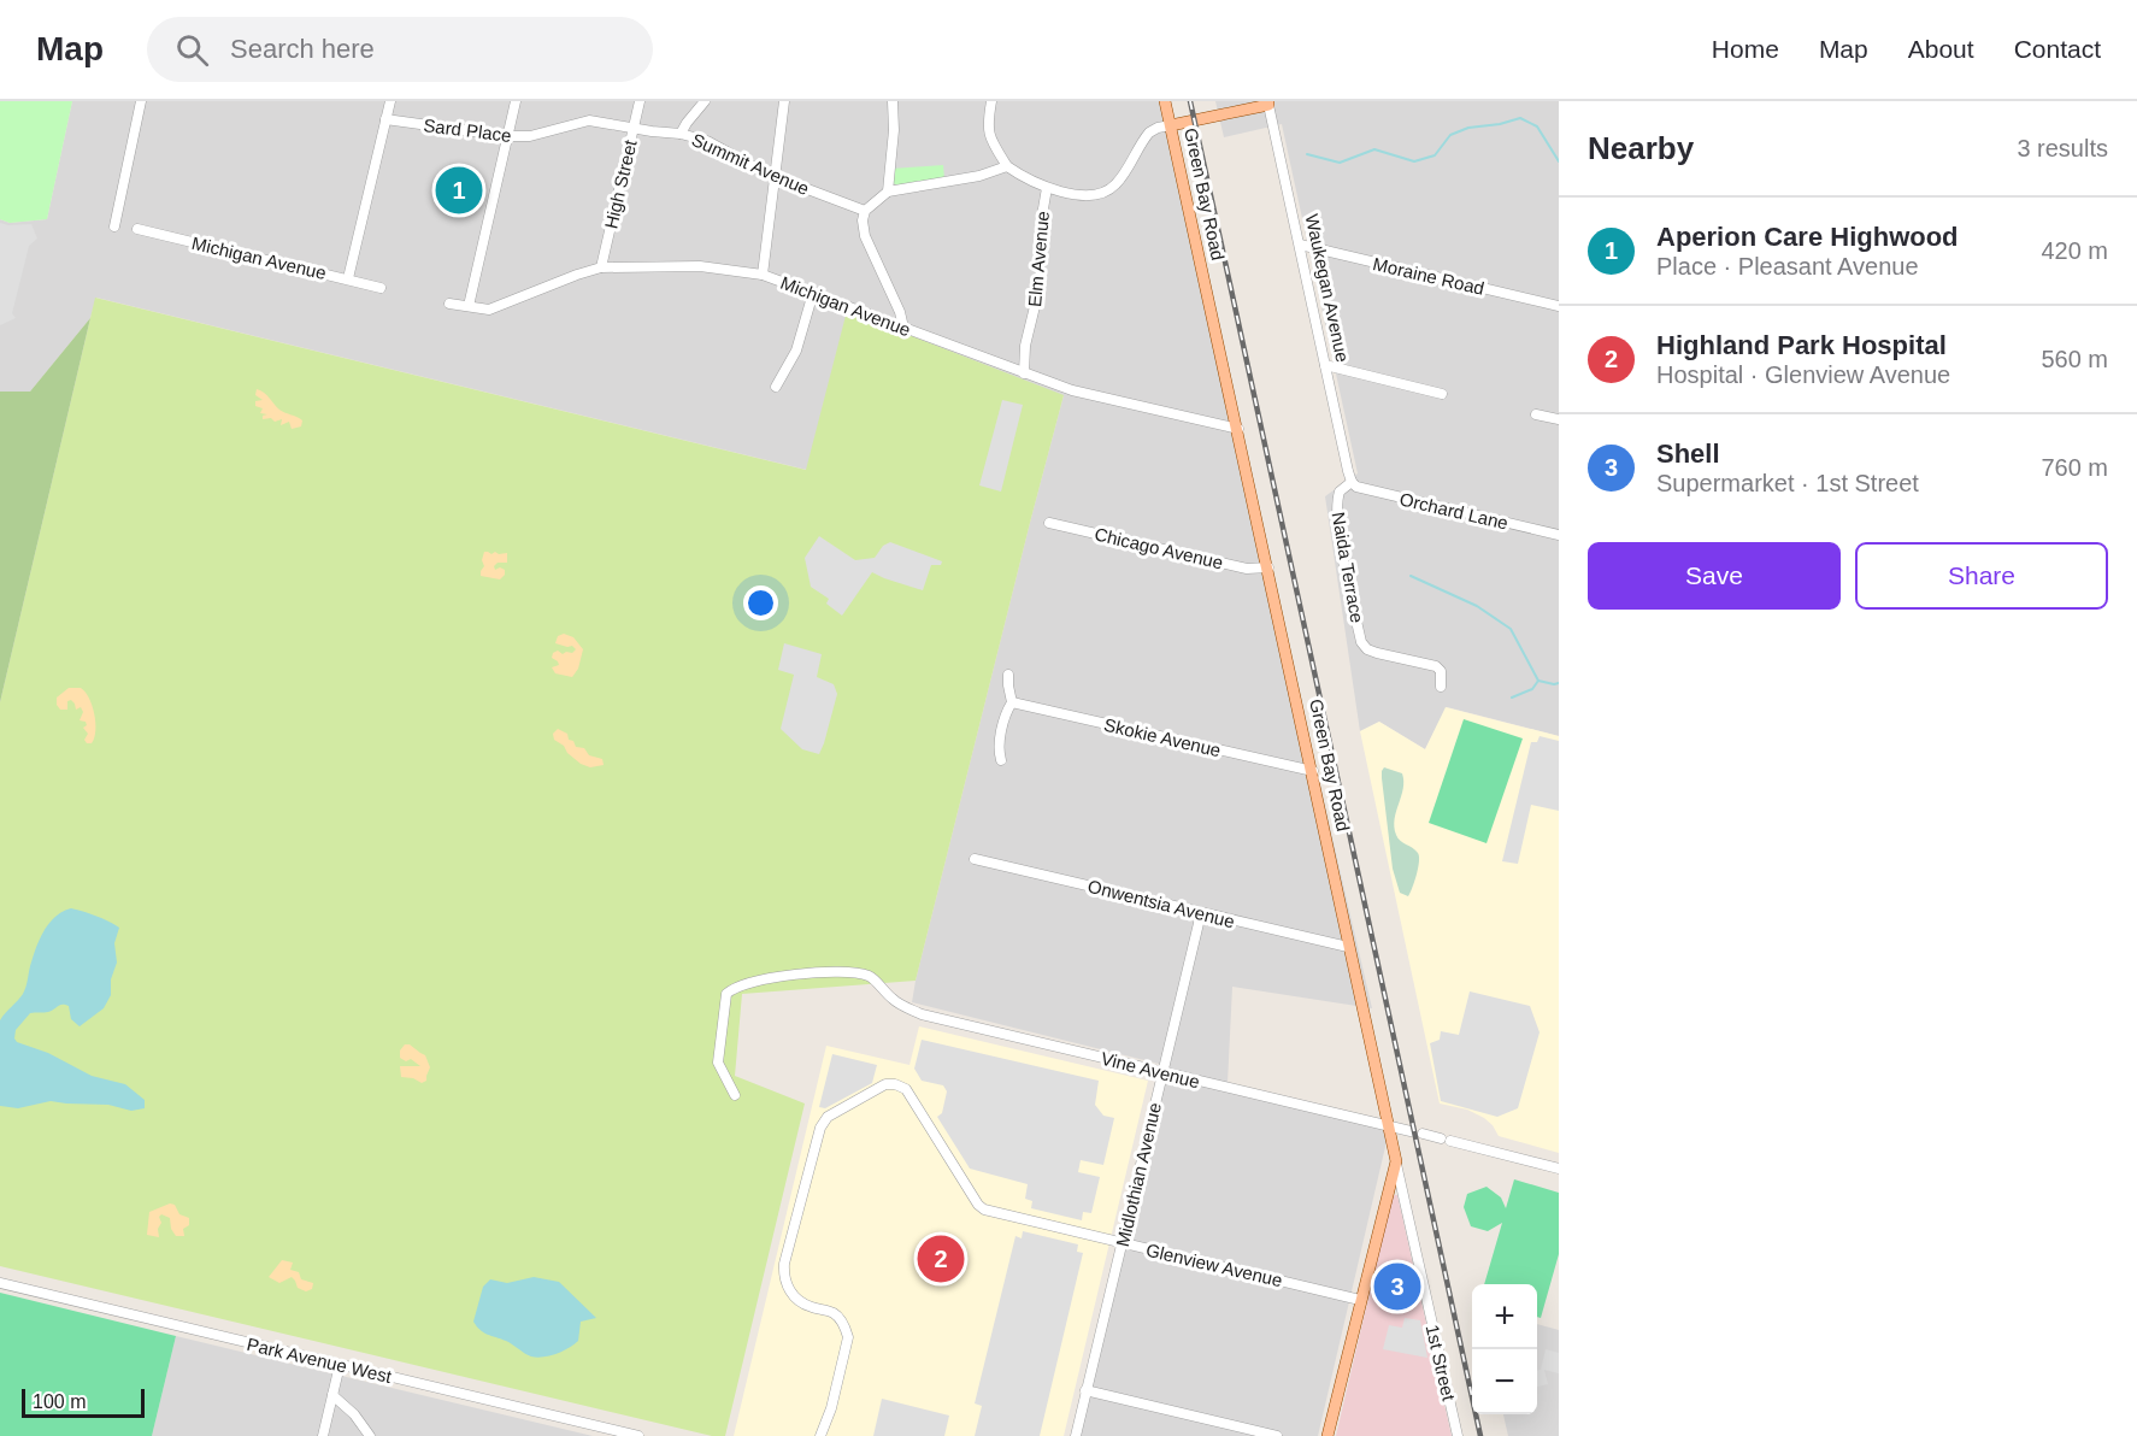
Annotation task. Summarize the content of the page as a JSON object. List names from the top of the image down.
{
  "streets": {
    "main road": ["Green Bay Road"],
    "street": [
      "Sard Place",
      "Summit Avenue",
      "High Street",
      "Michigan Avenue",
      "Elm Avenue",
      "Moraine Road",
      "Waukegan Avenue",
      "Orchard Lane",
      "Chicago Avenue",
      "Naida Terrace",
      "Skokie Avenue",
      "Onwentsia Avenue",
      "Vine Avenue",
      "Midlothian Avenue",
      "Glenview Avenue",
      "Park Avenue West",
      "1st Street"
    ]
  },
  "crossings": [
    ["Sard Place", "Summit Avenue"],
    ["Sard Place", "High Street"],
    ["Summit Avenue", "High Street"],
    ["High Street", "Michigan Avenue"],
    ["Green Bay Road", "Michigan Avenue"],
    ["Green Bay Road", "Chicago Avenue"],
    ["Green Bay Road", "Skokie Avenue"],
    ["Green Bay Road", "Onwentsia Avenue"],
    ["Green Bay Road", "Vine Avenue"],
    ["Green Bay Road", "Glenview Avenue"],
    ["Green Bay Road", "1st Street"],
    ["Michigan Avenue", "Elm Avenue"],
    ["Moraine Road", "Waukegan Avenue"],
    ["Waukegan Avenue", "Orchard Lane"],
    ["Waukegan Avenue", "Naida Terrace"],
    ["Orchard Lane", "Naida Terrace"],
    ["Onwentsia Avenue", "Midlothian Avenue"],
    ["Vine Avenue", "Midlothian Avenue"],
    ["Midlothian Avenue", "Glenview Avenue"]
  ],
  "scale_bar": "100 m",
  "page": {
    "header": "Map",
    "search": "Search here",
    "nav": [
      "Home",
      "Map",
      "About",
      "Contact"
    ],
    "heading": ["Nearby", "3 results"],
    "pins": ["1", "2", "3"],
    "list": [
      {
        "mark": "1",
        "name": "Aperion Care Highwood",
        "note": "Place · Pleasant Avenue",
        "value": "420 m"
      },
      {
        "mark": "2",
        "name": "Highland Park Hospital",
        "note": "Hospital · Glenview Avenue",
        "value": "560 m"
      },
      {
        "mark": "3",
        "name": "Shell",
        "note": "Supermarket · 1st Street",
        "value": "760 m"
      }
    ],
    "buttons": ["Save", "Share"],
    "map_buttons": ["+", "−"],
    "scale": "100 m"
  }
}
